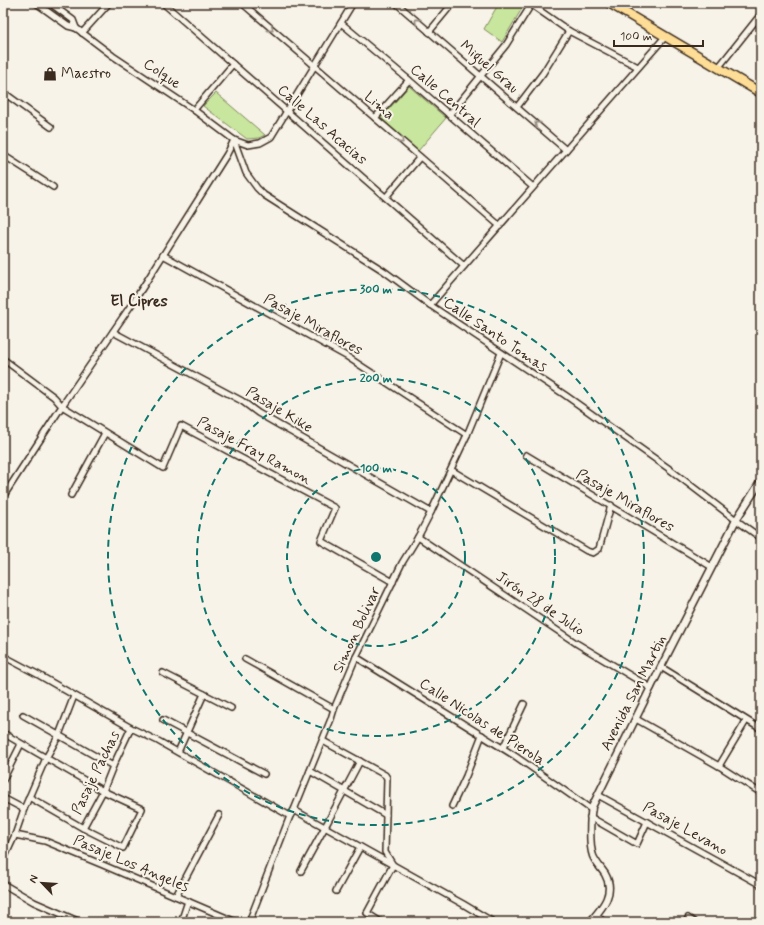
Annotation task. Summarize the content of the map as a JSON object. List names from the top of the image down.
{
  "streets": {
    "street": [
      "Miguel Grau",
      "Colque",
      "Calle Central",
      "Lima",
      "Calle Las Acacias",
      "Pasaje Miraflores",
      "Calle Santo Tomas",
      "Pasaje Kike",
      "Pasaje Fray Ramon",
      "Jirón 28 de Julio",
      "Simon Bolivar",
      "Avenida San Martin",
      "Calle Nicolas de Pierola",
      "Pasaje Pachas",
      "Pasaje Levano",
      "Pasaje Los Angeles"
    ]
  },
  "crossings": [
    ["Colque", "Calle Santo Tomas"],
    ["Pasaje Miraflores", "Simon Bolivar"],
    ["Pasaje Miraflores", "Avenida San Martin"],
    ["Calle Santo Tomas", "Simon Bolivar"],
    ["Calle Santo Tomas", "Avenida San Martin"],
    ["Pasaje Kike", "Simon Bolivar"],
    ["Pasaje Fray Ramon", "Simon Bolivar"],
    ["Jirón 28 de Julio", "Simon Bolivar"],
    ["Jirón 28 de Julio", "Avenida San Martin"],
    ["Simon Bolivar", "Calle Nicolas de Pierola"],
    ["Avenida San Martin", "Calle Nicolas de Pierola"],
    ["Avenida San Martin", "Pasaje Levano"],
    ["Calle Nicolas de Pierola", "Pasaje Levano"]
  ],
  "one_way": ["Miguel Grau", "Lima"],
  "districts": ["El Cipres"],
  "places": {
    "shop": ["Maestro"]
  },
  "scale_bar": "100 m",
  "north": "top left",
  "rings": ["300 m", "200 m", "100 m"]
}
